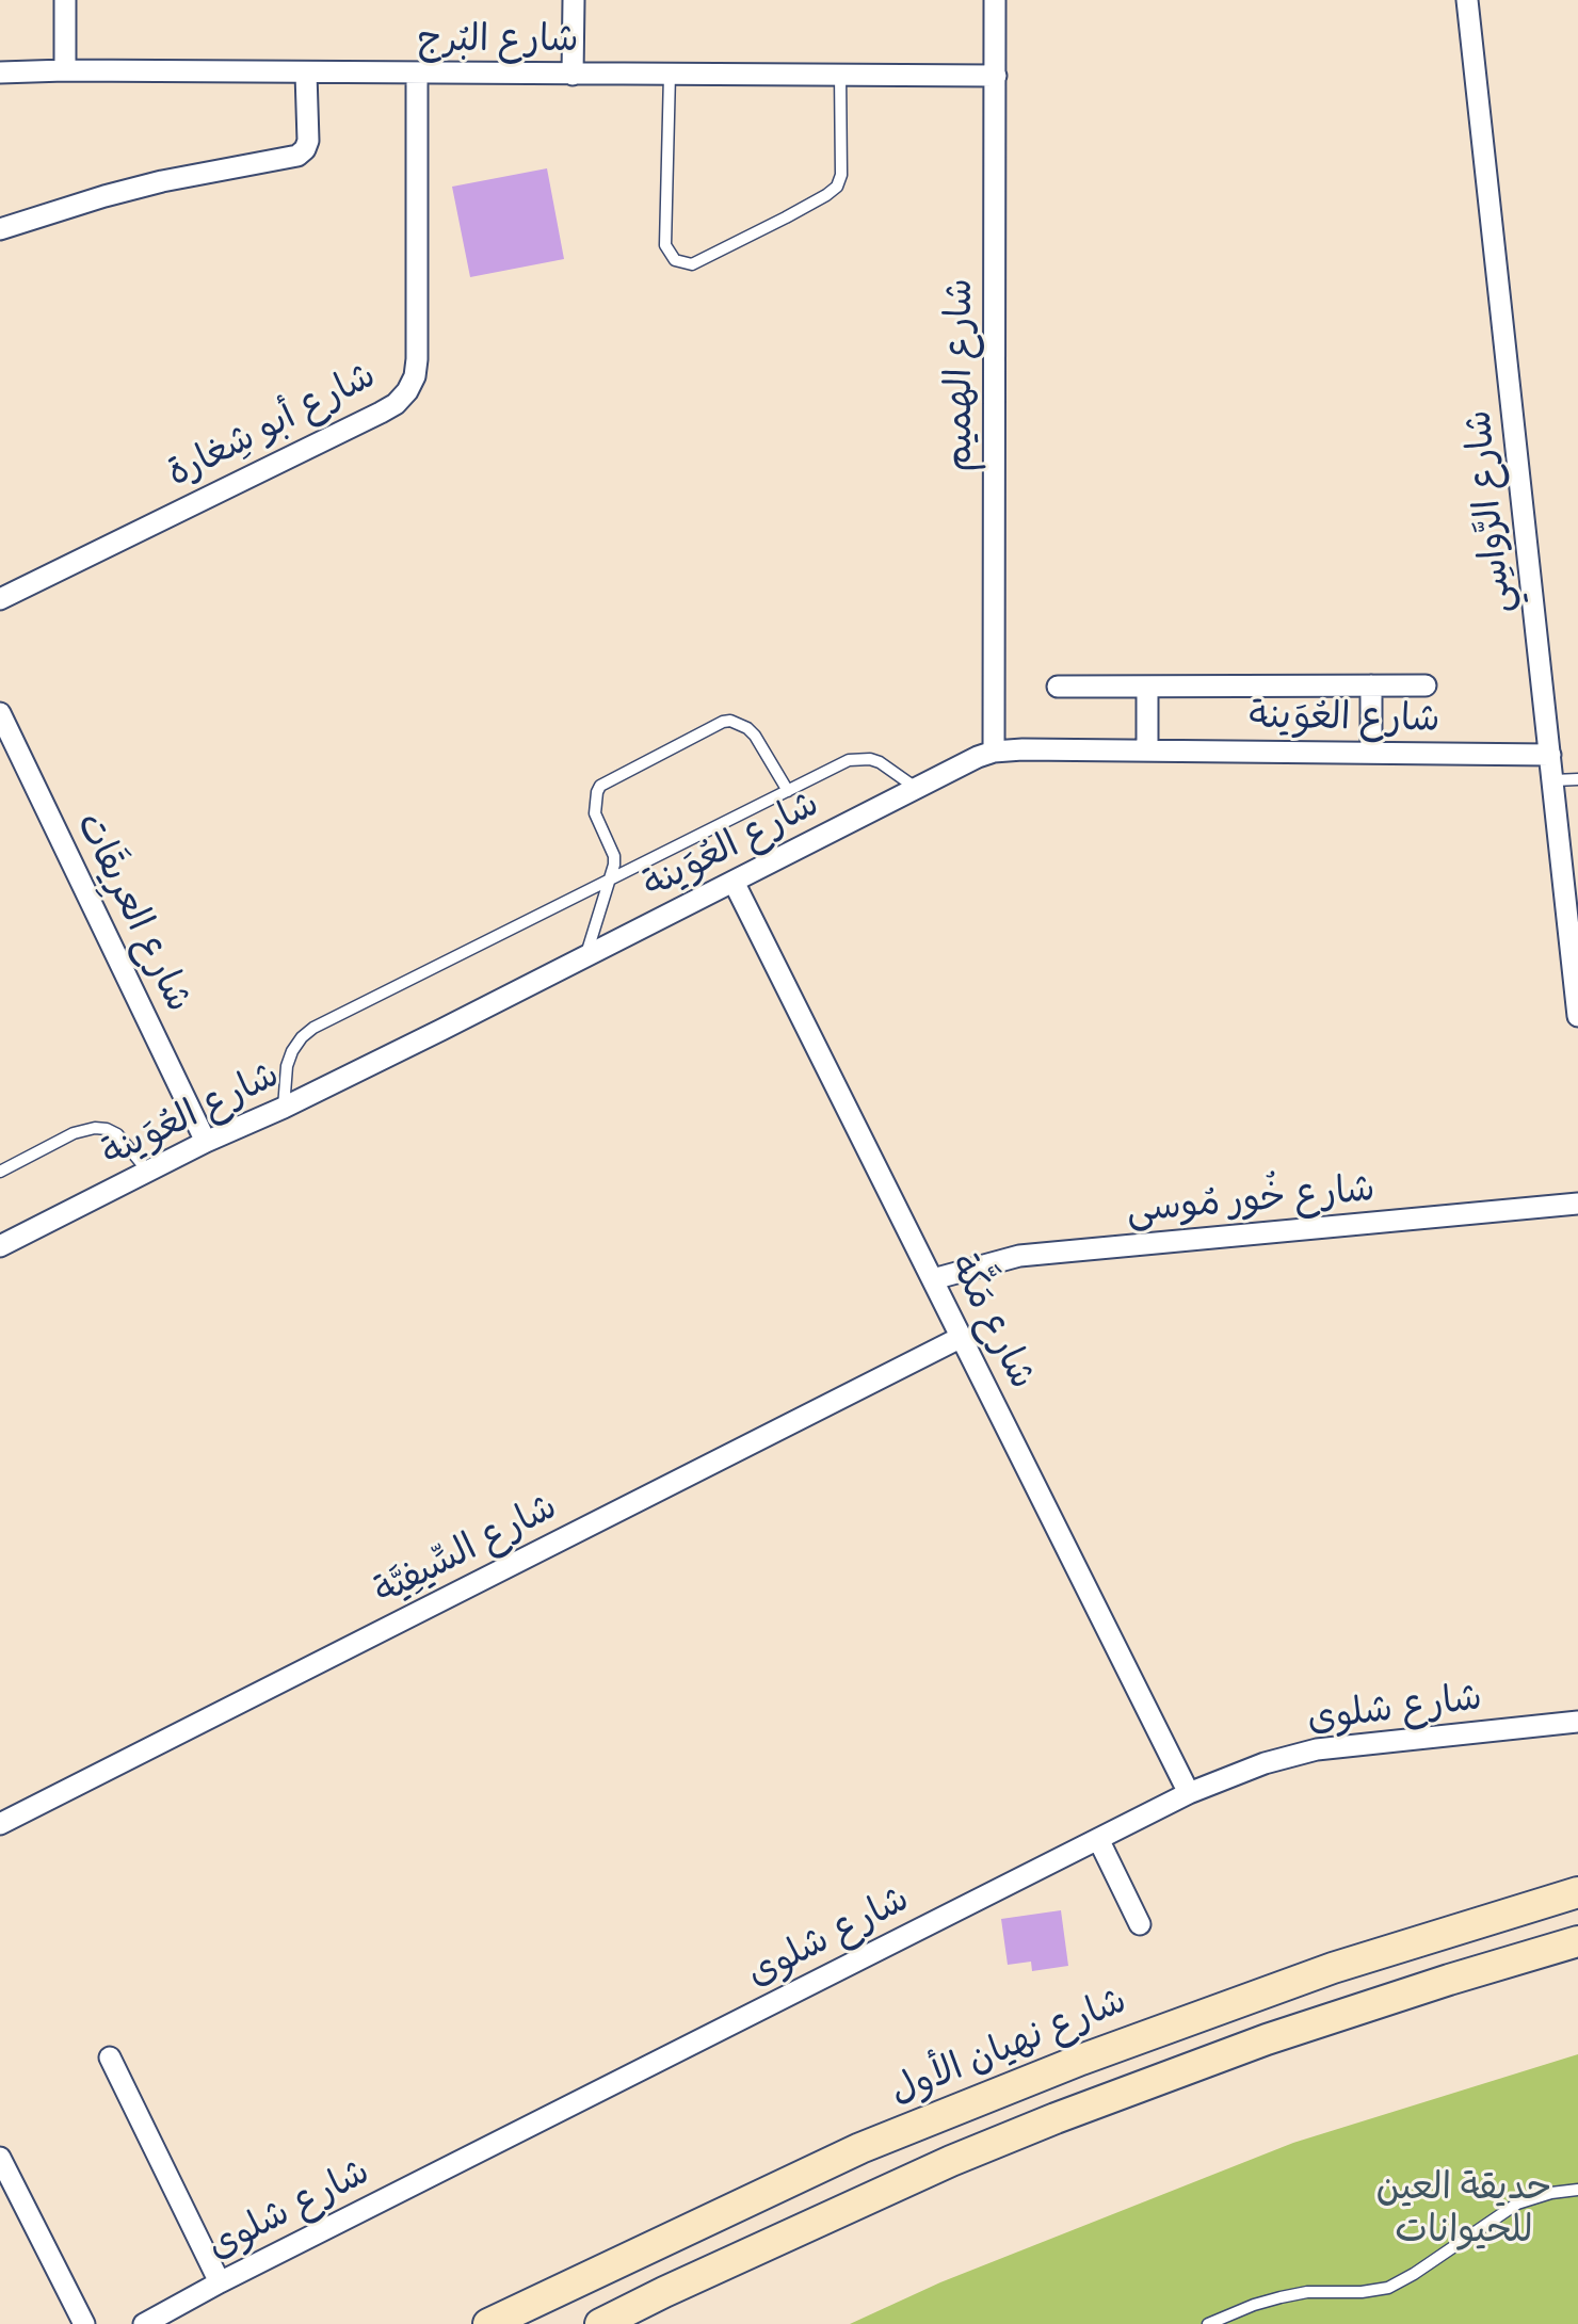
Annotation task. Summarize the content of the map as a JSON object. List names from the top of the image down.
{
  "streets": {
    "main road": ["شارع نهيان الأول"],
    "street": [
      "شارع البُرج",
      "شارع الهميم",
      "شارع أبو شِغارة",
      "شارع الرَّواسِي",
      "شارع العُوَينة",
      "شارع العرِيقَات",
      "شارع خُور مُوسى",
      "شارع مَكَّة",
      "شارع السِّيفِيَّة",
      "شارع شلوى"
    ]
  },
  "crossings": [
    ["شارع البُرج", "شارع الهميم"],
    ["شارع البُرج", "شارع أبو شِغارة"],
    ["شارع الهميم", "شارع العُوَينة"],
    ["شارع الرَّواسِي", "شارع العُوَينة"],
    ["شارع العُوَينة", "شارع العرِيقَات"],
    ["شارع العُوَينة", "شارع مَكَّة"],
    ["شارع خُور مُوسى", "شارع مَكَّة"],
    ["شارع مَكَّة", "شارع السِّيفِيَّة"],
    ["شارع مَكَّة", "شارع شلوى"]
  ],
  "parks": ["حديقة العين للحيوانات"]
}
